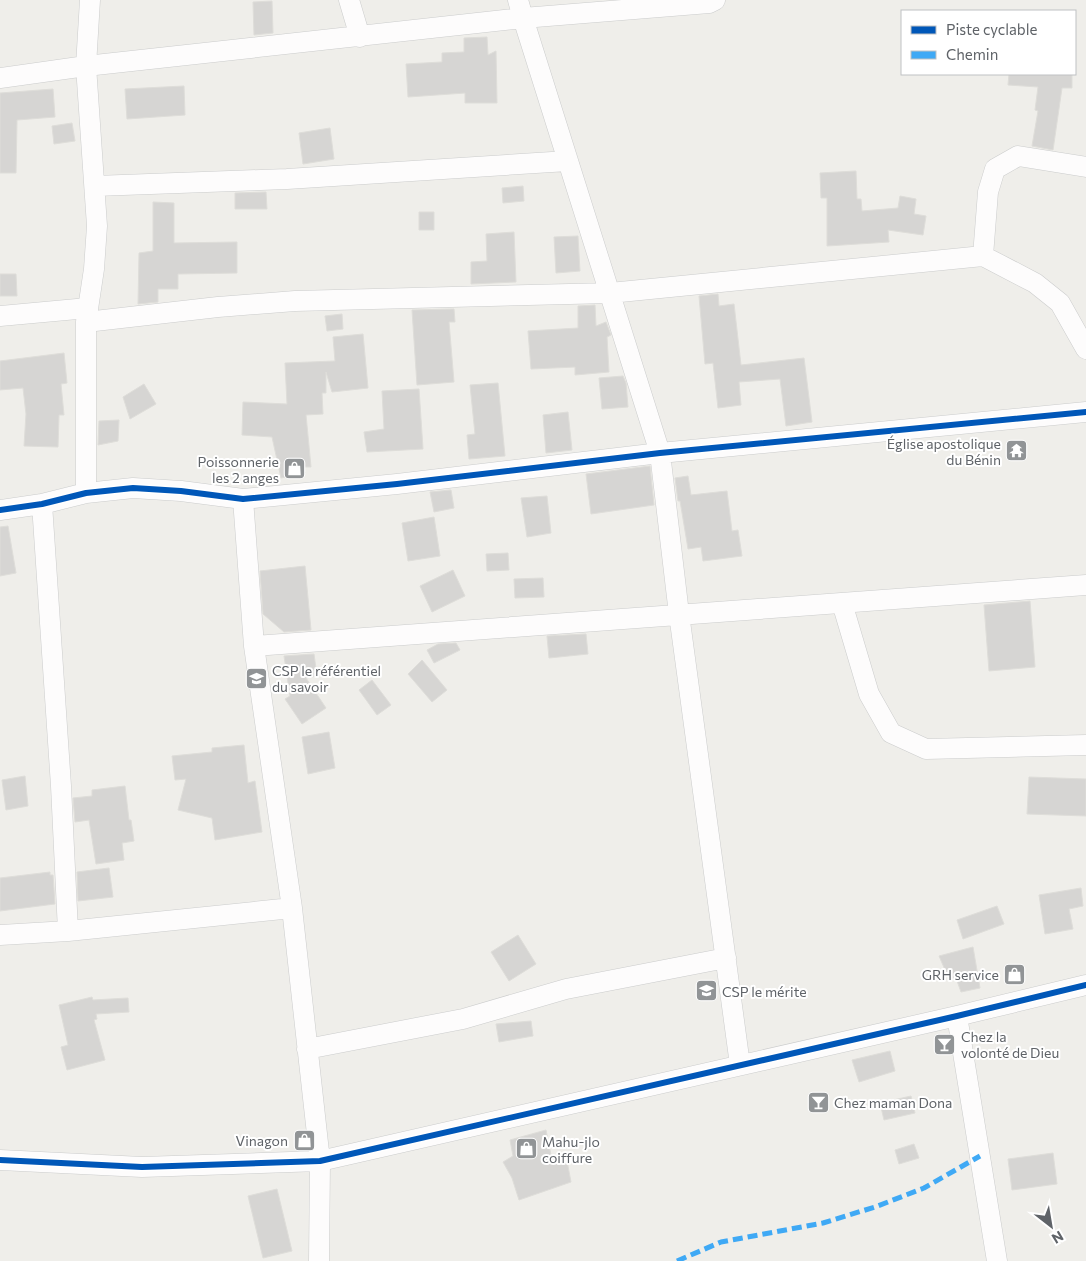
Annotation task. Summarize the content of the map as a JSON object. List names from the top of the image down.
{
  "places": {
    "temple": ["Église apostolique du Bénin"],
    "shop": [
      "Poissonnerie les 2 anges",
      "GRH service",
      "Vinagon",
      "Mahu-jlo coiffure"
    ],
    "school or university": ["CSP le référentiel du savoir", "CSP le mérite"],
    "bar": ["Chez la volonté de Dieu", "Chez maman Dona"]
  },
  "legend": ["Piste cyclable", "Chemin"],
  "north": "bottom right"
}
